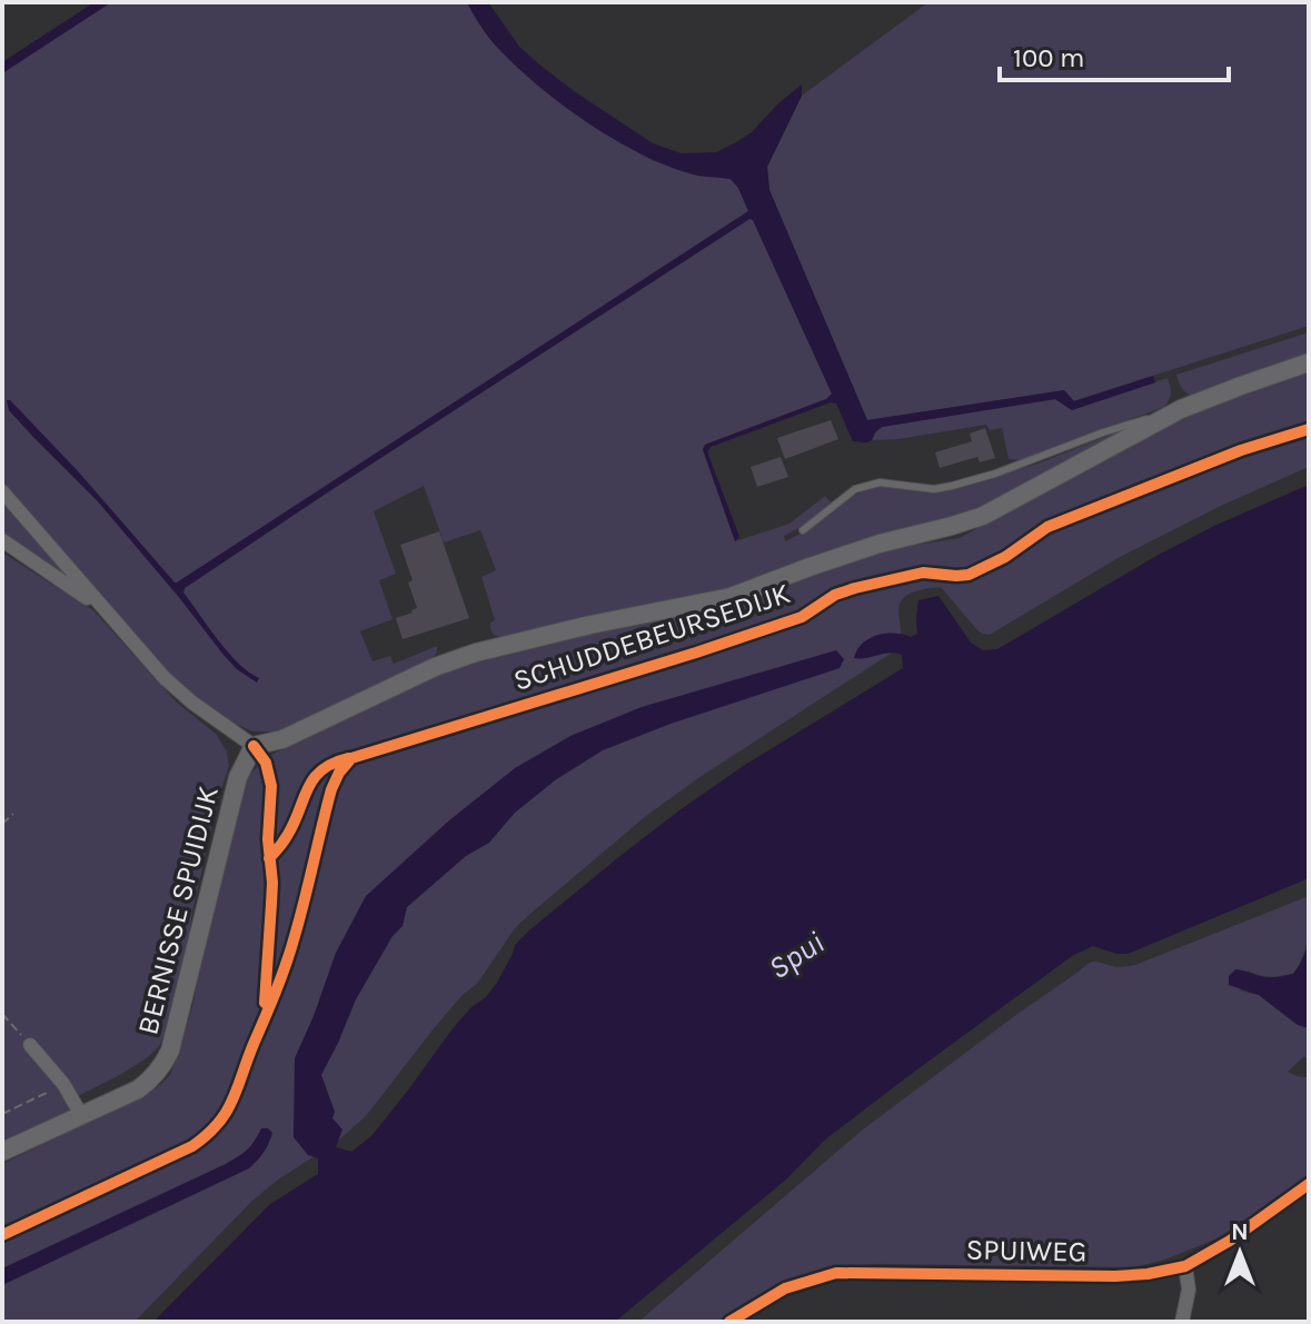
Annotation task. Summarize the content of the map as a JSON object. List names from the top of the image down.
{
  "streets": {
    "street": ["SCHUDDEBEURSEDIJK", "BERNISSE SPUIDIJK", "SPUIWEG"]
  },
  "crossings": [
    ["SCHUDDEBEURSEDIJK", "BERNISSE SPUIDIJK"]
  ],
  "water": ["Spui"],
  "scale_bar": "100 m",
  "north": "top"
}
